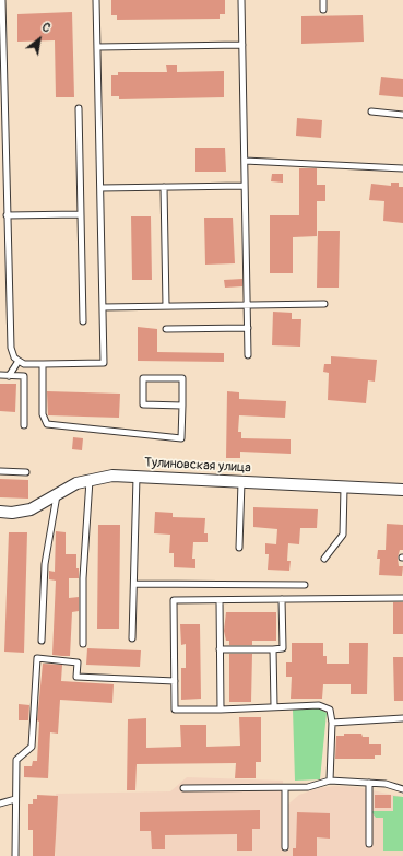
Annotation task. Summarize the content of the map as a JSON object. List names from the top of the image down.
{
  "streets": {
    "street": ["Тулиновская улица"]
  },
  "north": "top right"
}
